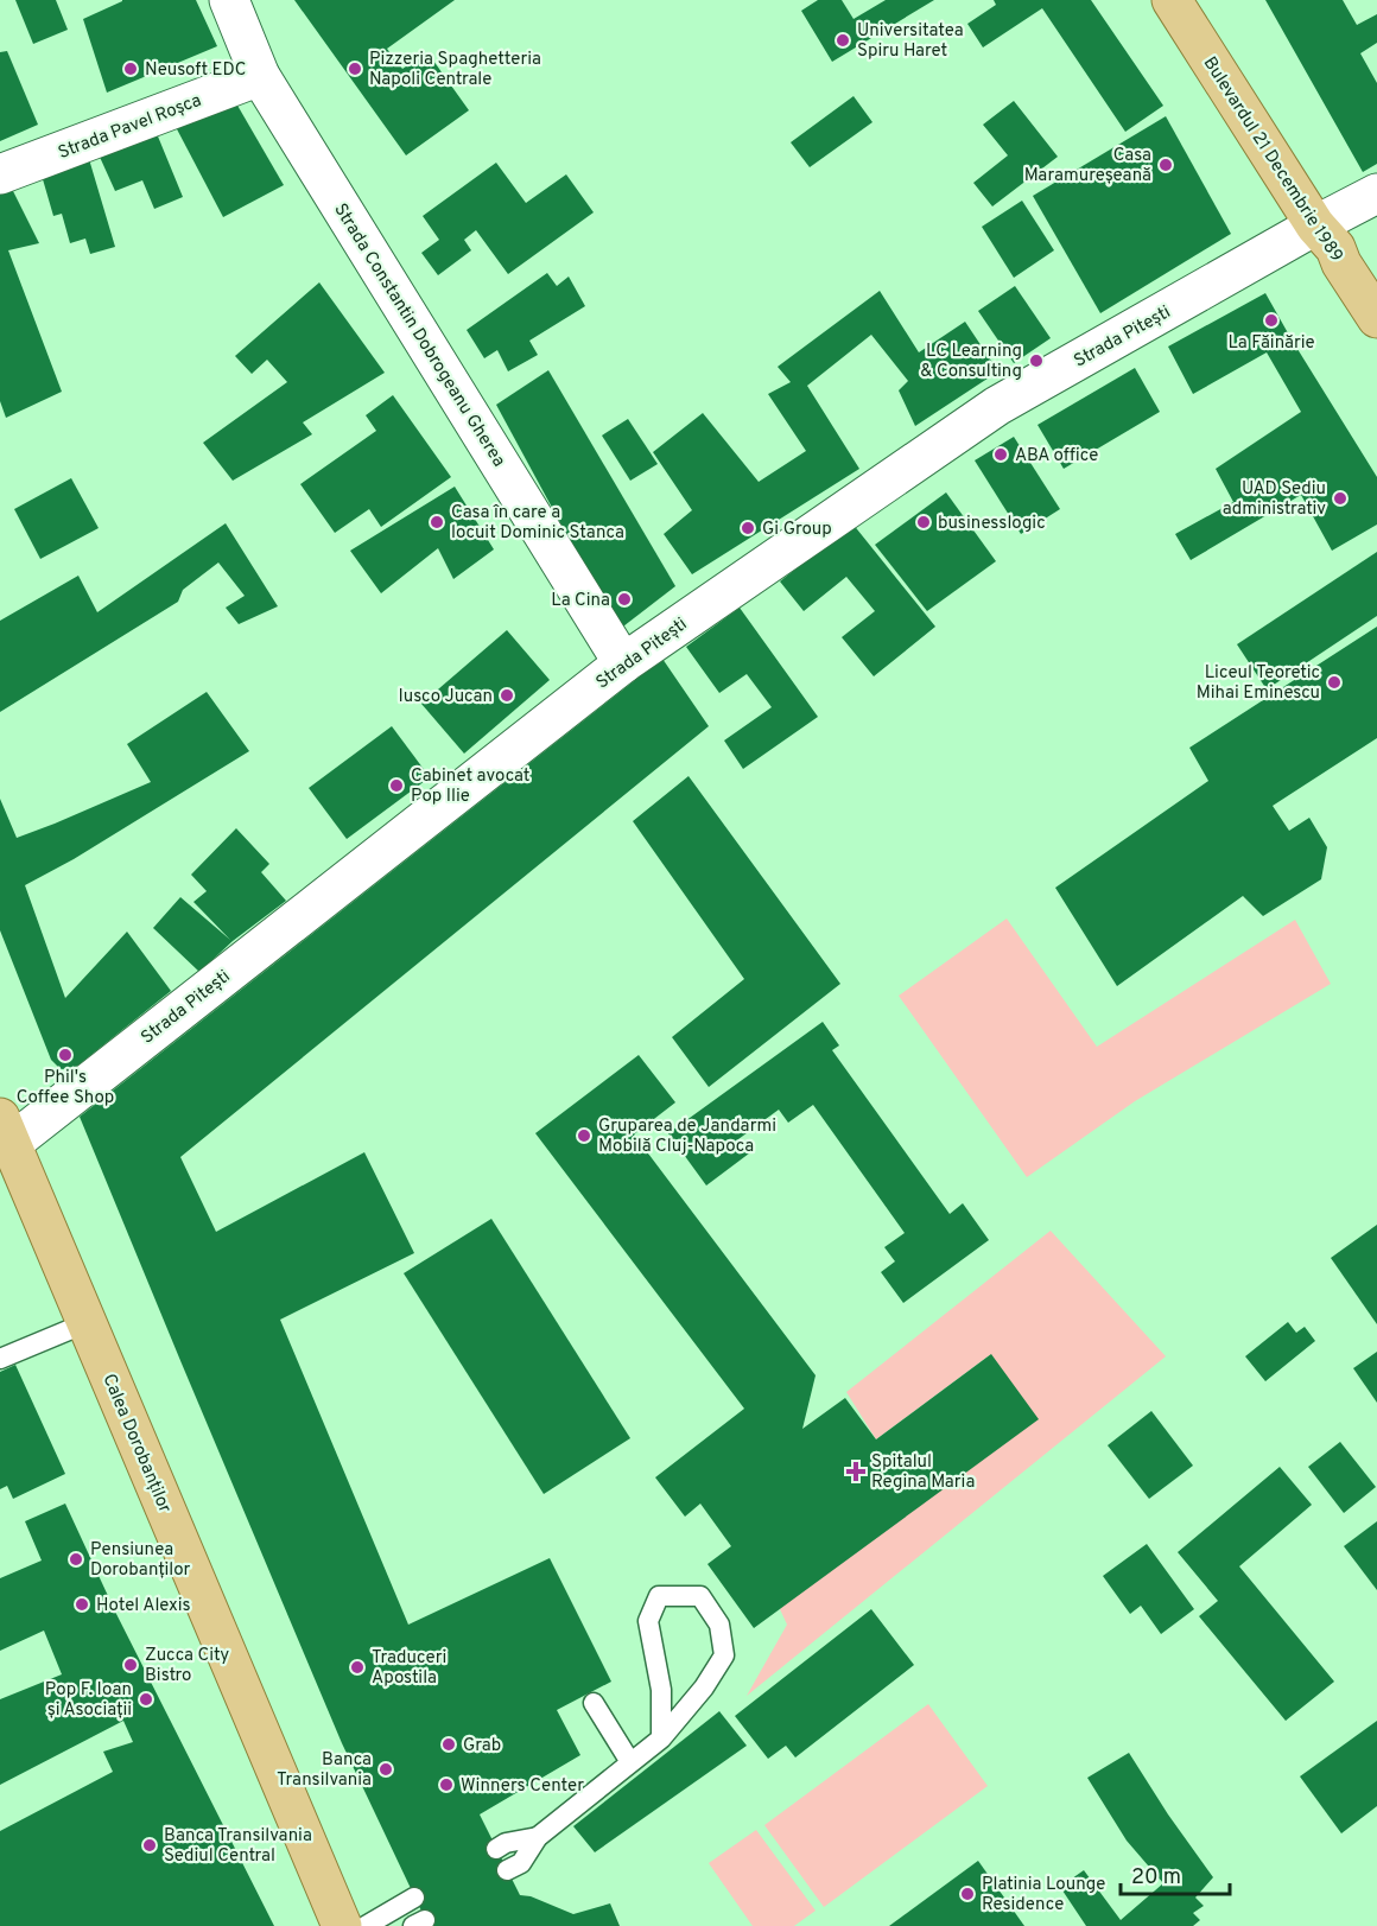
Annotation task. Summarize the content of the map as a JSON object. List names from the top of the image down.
{
  "streets": {
    "main road": ["Bulevardul 21 Decembrie 1989", "Calea Dorobanților"],
    "street": ["Strada Pavel Roșca", "Strada Constantin Dobrogeanu Gherea", "Strada Pitești"]
  },
  "crossings": [
    ["Strada Pavel Roșca", "Strada Constantin Dobrogeanu Gherea"],
    ["Bulevardul 21 Decembrie 1989", "Strada Pitești"],
    ["Strada Constantin Dobrogeanu Gherea", "Strada Pitești"],
    ["Strada Pitești", "Calea Dorobanților"]
  ],
  "places": {
    "other": [
      "Universitatea Spiru Haret",
      "Neusoft EDC",
      "Pizzeria Spaghetteria Napoli Centrale",
      "Casa Maramureșeană",
      "La Făinărie",
      "LC Learning & Consulting",
      "ABA office",
      "UAD Sediu administrativ",
      "Casa în care a locuit Dominic Stanca",
      "businesslogic",
      "Gi Group",
      "La Cina",
      "Liceul Teoretic Mihai Eminescu",
      "Iusco Jucan",
      "Cabinet avocat Pop Ilie",
      "Phil's Coffee Shop",
      "Gruparea de Jandarmi Mobilă Cluj-Napoca",
      "Pensiunea Dorobanților",
      "Hotel Alexis",
      "Zucca City Bistro",
      "Traduceri Apostila",
      "Pop F. Ioan și Asociații",
      "Grab",
      "Banca Transilvania",
      "Winners Center",
      "Banca Transilvania Sediul Central",
      "Platinia Lounge Residence"
    ],
    "health": ["Spitalul Regina Maria"]
  },
  "scale_bar": "20 m"
}
